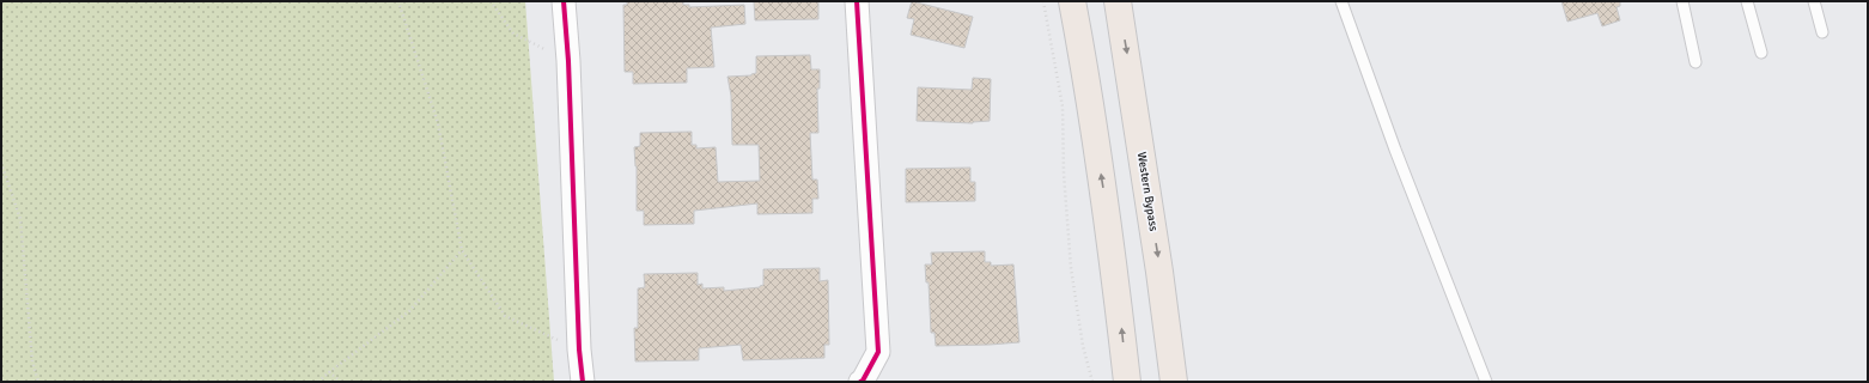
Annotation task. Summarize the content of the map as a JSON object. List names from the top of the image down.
{
  "streets": {
    "highway": ["Western Bypass"]
  }
}
